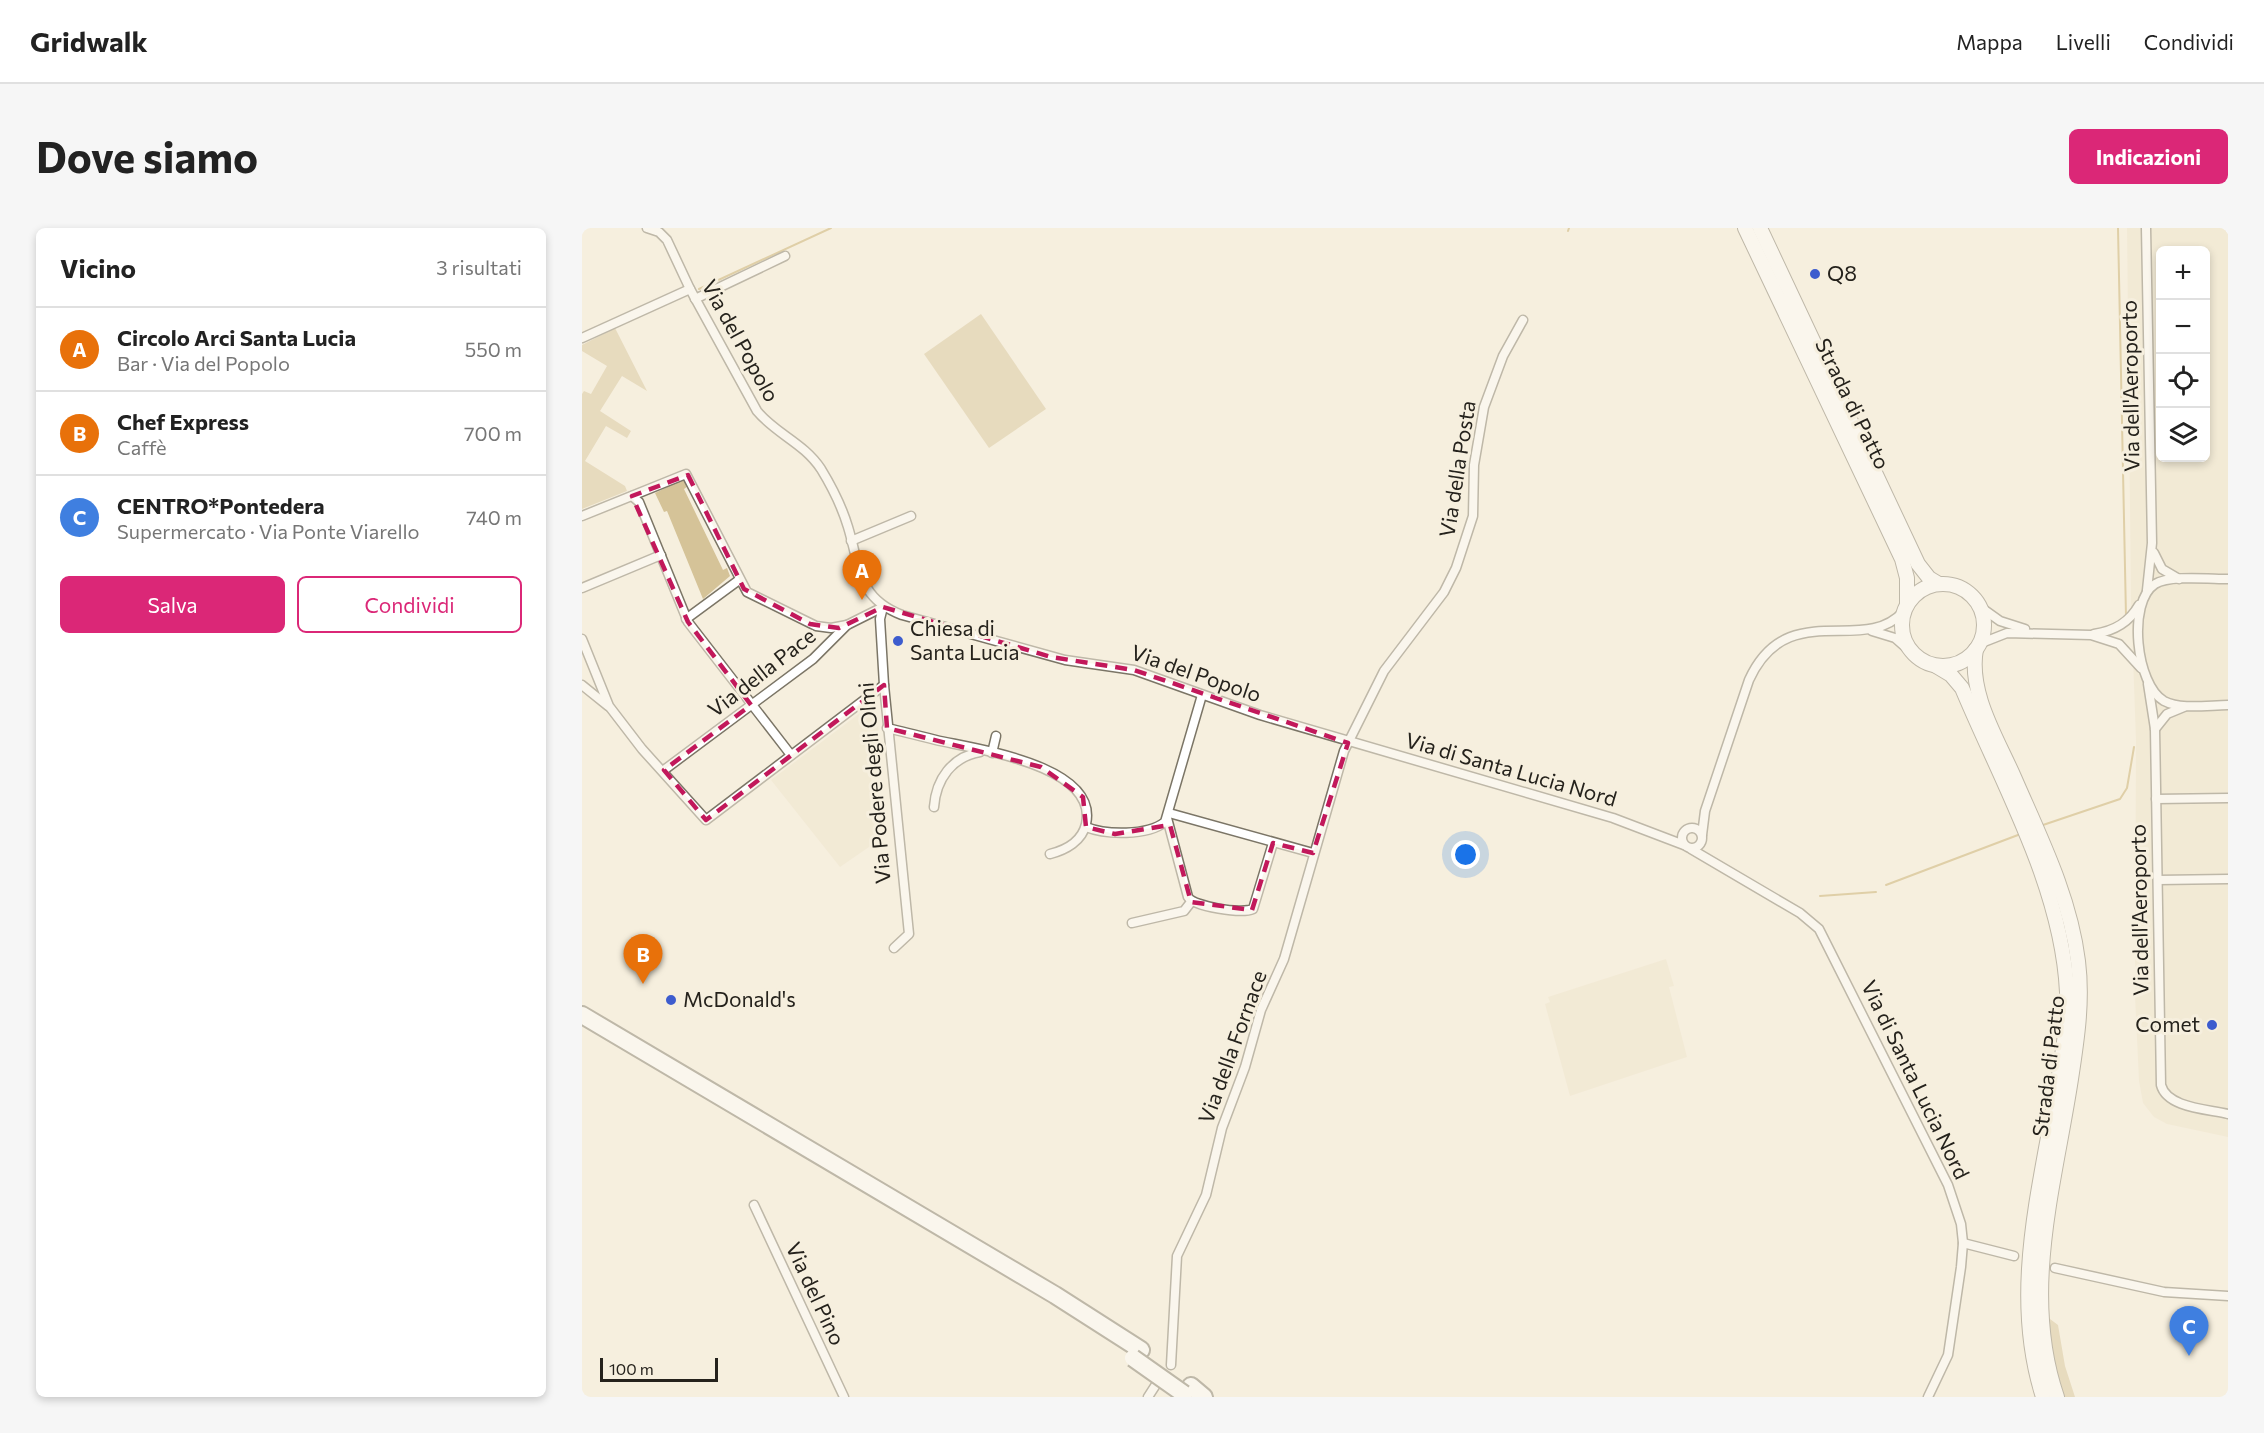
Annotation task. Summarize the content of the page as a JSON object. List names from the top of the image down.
{
  "streets": {
    "main road": ["Strada di Patto"],
    "street": [
      "Via del Popolo",
      "Via dell'Aeroporto",
      "Via della Posta",
      "Via della Pace",
      "Via di Santa Lucia Nord",
      "Via Podere degli Olmi",
      "Via della Fornace",
      "Via del Pino"
    ]
  },
  "crossings": [
    ["Via del Popolo", "Via della Posta"],
    ["Via del Popolo", "Via della Pace"],
    ["Via del Popolo", "Via di Santa Lucia Nord"],
    ["Via del Popolo", "Via Podere degli Olmi"],
    ["Via del Popolo", "Via della Fornace"],
    ["Via della Posta", "Via di Santa Lucia Nord"],
    ["Via della Posta", "Via della Fornace"],
    ["Via della Pace", "Via Podere degli Olmi"],
    ["Via di Santa Lucia Nord", "Via della Fornace"]
  ],
  "places": [
    "Q8",
    "Chiesa di Santa Lucia",
    "McDonald's",
    "Comet"
  ],
  "scale_bar": "100 m",
  "page": {
    "header": "Gridwalk",
    "nav": ["Mappa", "Livelli", "Condividi"],
    "buttons": [
      "Indicazioni",
      ["Salva", "Condividi"]
    ],
    "title": "Dove siamo",
    "heading": ["Vicino", "3 risultati"],
    "map_buttons": ["+", "−"],
    "list": [
      {
        "mark": "A",
        "name": "Circolo Arci Santa Lucia",
        "note": "Bar · Via del Popolo",
        "value": "550 m"
      },
      {
        "mark": "B",
        "name": "Chef Express",
        "note": "Caffè",
        "value": "700 m"
      },
      {
        "mark": "C",
        "name": "CENTRO*Pontedera",
        "note": "Supermercato · Via Ponte Viarello",
        "value": "740 m"
      }
    ],
    "pins": ["A", "B", "C"],
    "scale": "100 m"
  }
}
